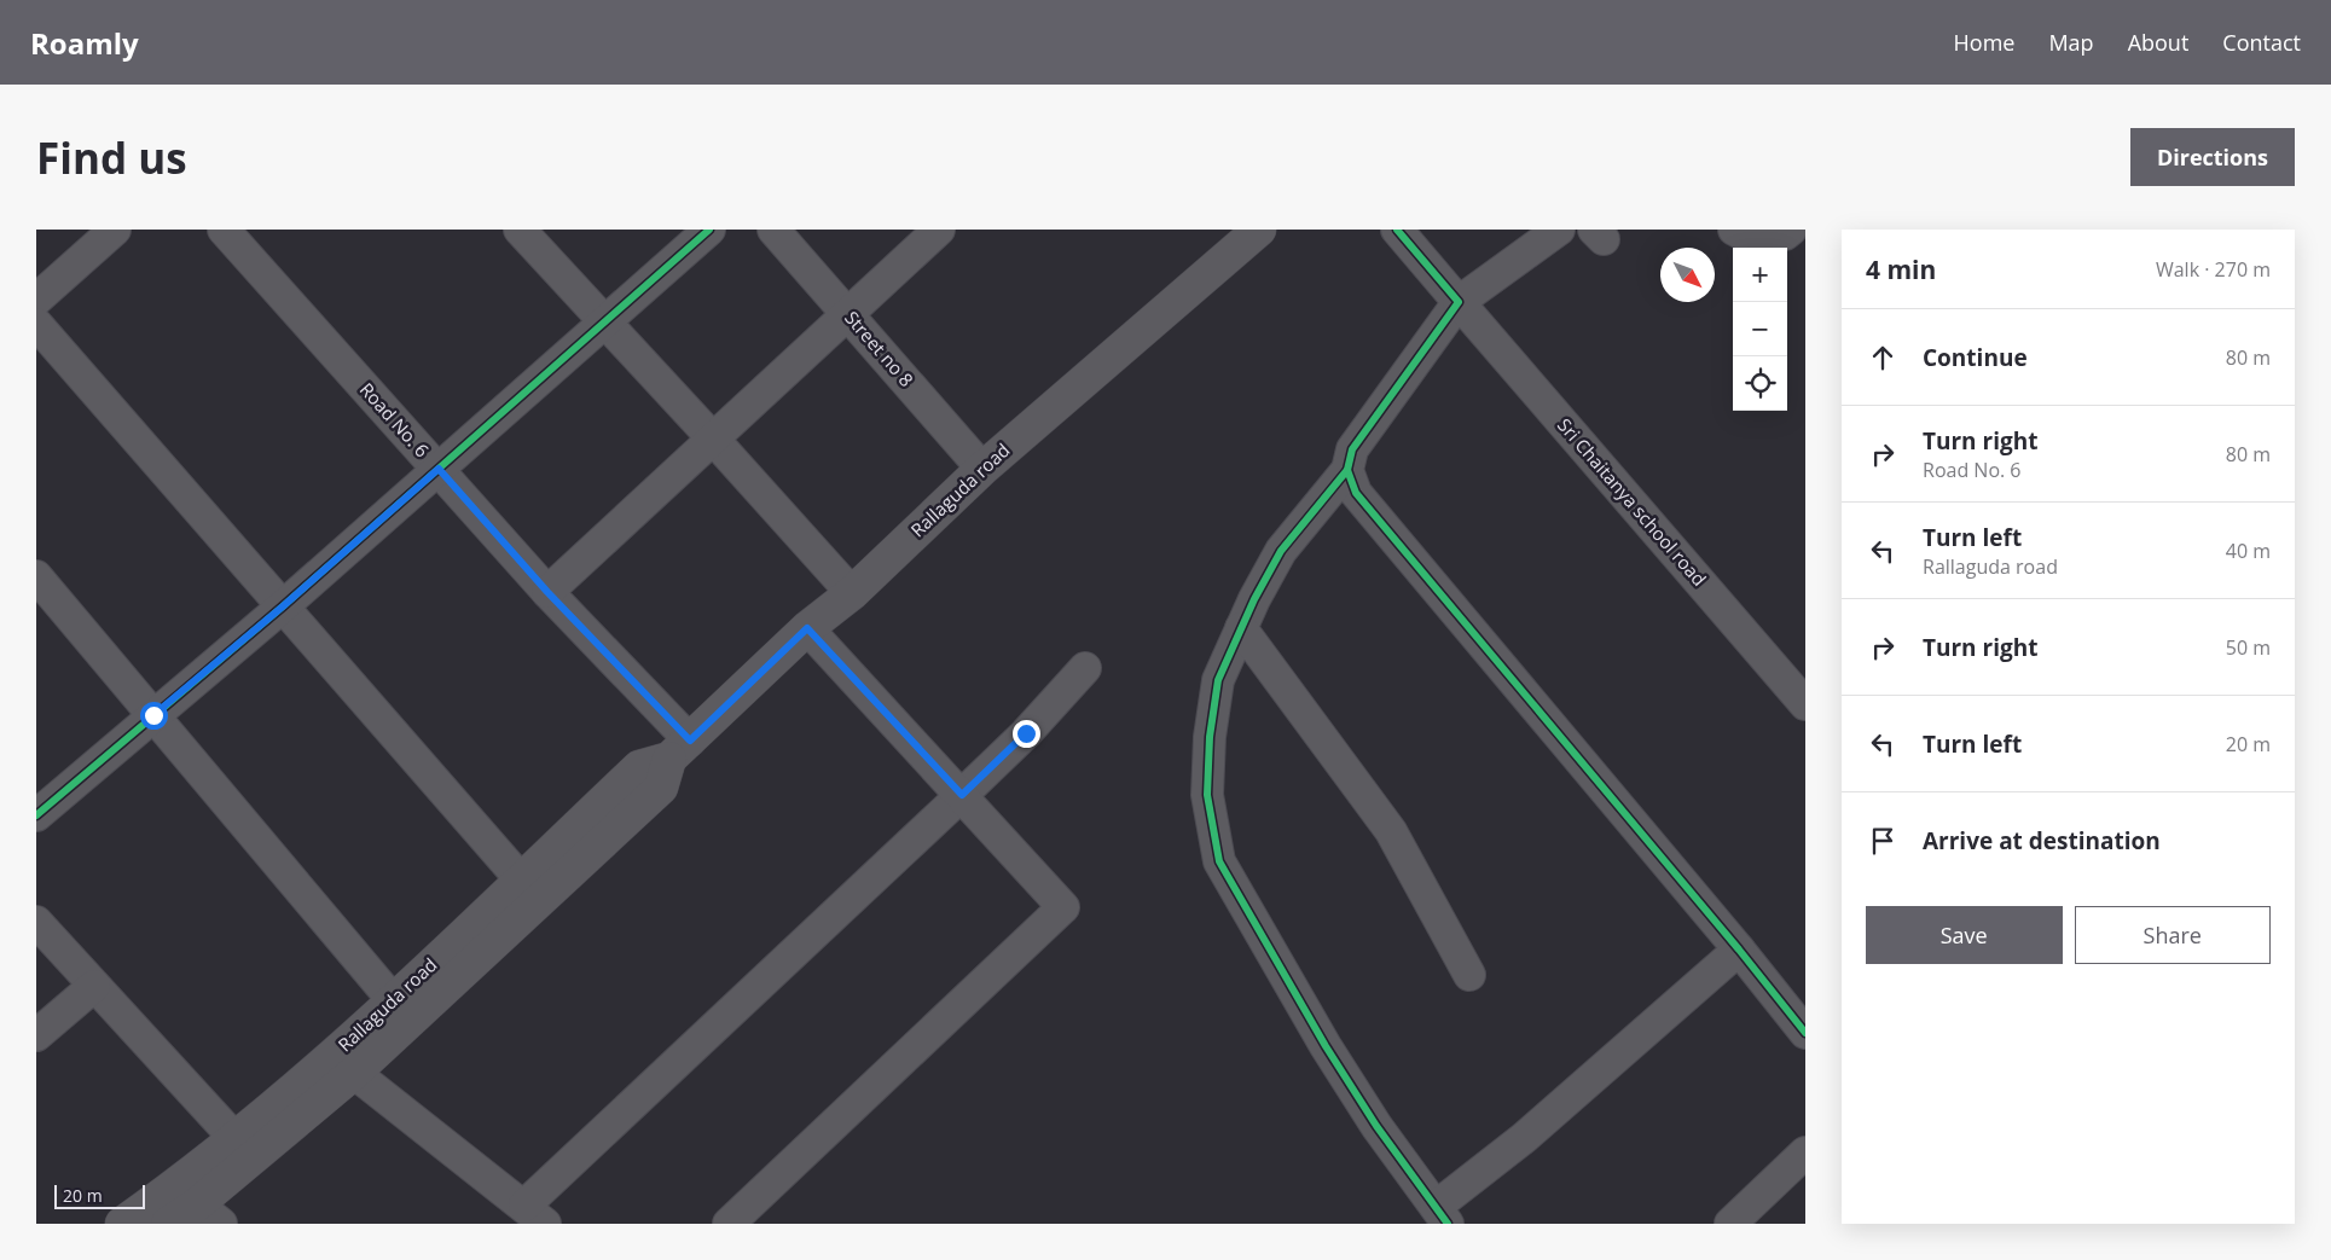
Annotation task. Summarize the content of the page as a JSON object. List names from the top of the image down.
{
  "streets": {
    "main road": ["Rallaguda road"],
    "street": ["Street no 8", "Road No. 6", "Sri Chaitanya school road"]
  },
  "crossings": [
    ["Street no 8", "Rallaguda road"],
    ["Road No. 6", "Rallaguda road"]
  ],
  "scale_bar": "20 m",
  "north": "bottom right",
  "page": {
    "header": "Roamly",
    "nav": [
      "Home",
      "Map",
      "About",
      "Contact"
    ],
    "buttons": [
      "Directions",
      ["Save", "Share"]
    ],
    "title": "Find us",
    "heading": ["4 min", "Walk · 270 m"],
    "map_buttons": ["+", "−"],
    "list": [
      ["Continue", "80 m"],
      ["Turn right", "Road No. 6", "80 m"],
      ["Turn left", "Rallaguda road", "40 m"],
      ["Turn right", "50 m"],
      ["Turn left", "20 m"],
      "Arrive at destination"
    ],
    "scale": "20 m"
  }
}
